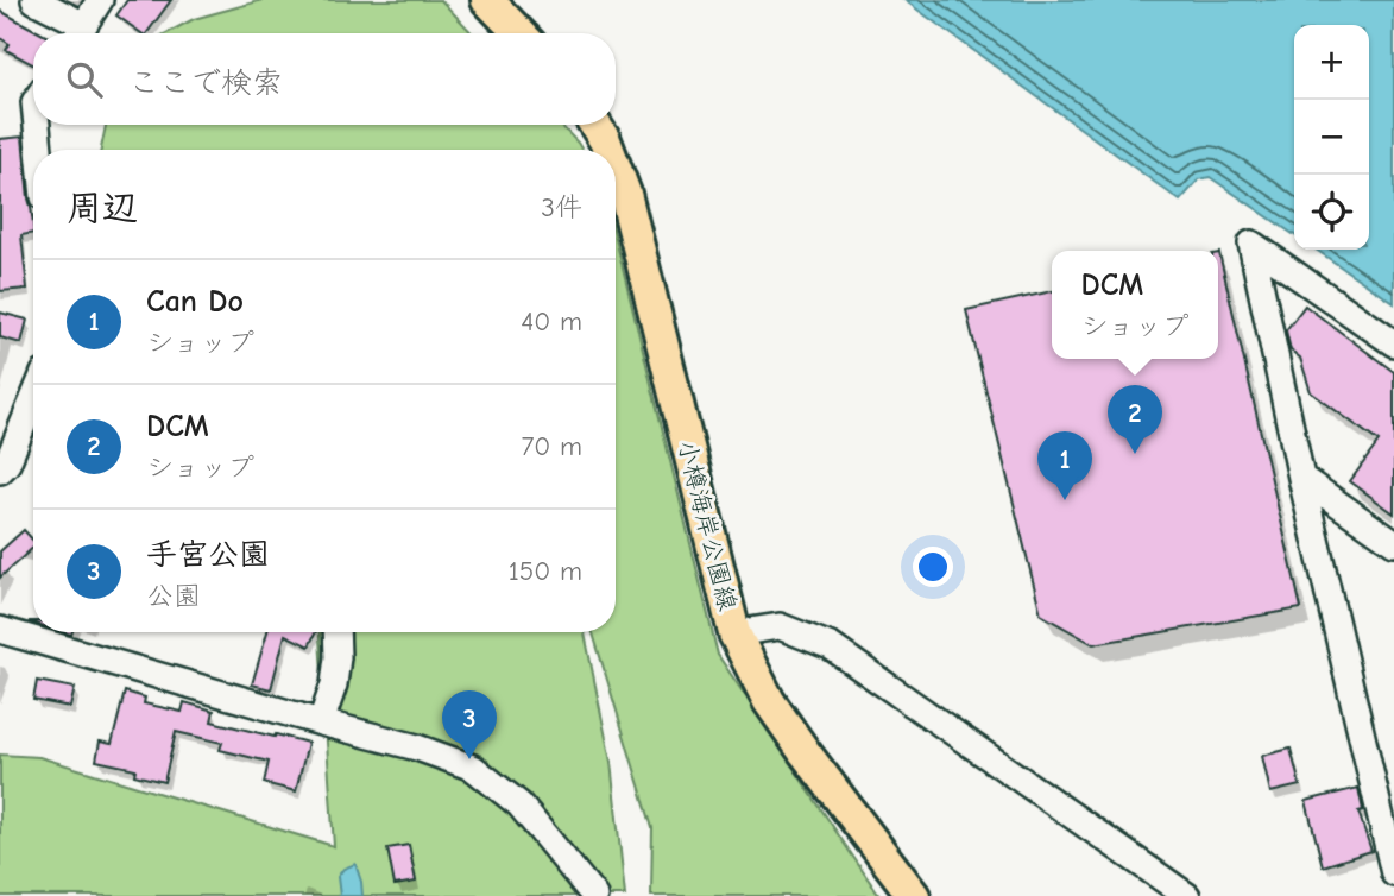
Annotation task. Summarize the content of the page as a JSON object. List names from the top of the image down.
{
  "streets": {
    "main road": ["小樽海岸公園線"]
  },
  "page": {
    "map_buttons": ["+", "−"],
    "search": "ここで検索",
    "heading": ["周辺", "3件"],
    "popup": ["DCM", "ショップ"],
    "list": [
      {
        "mark": "1",
        "name": "Can Do",
        "note": "ショップ",
        "value": "40 m"
      },
      {
        "mark": "2",
        "name": "DCM",
        "note": "ショップ",
        "value": "70 m"
      },
      {
        "mark": "3",
        "name": "手宮公園",
        "note": "公園",
        "value": "150 m"
      }
    ],
    "pins": ["2", "1", "3"]
  }
}
